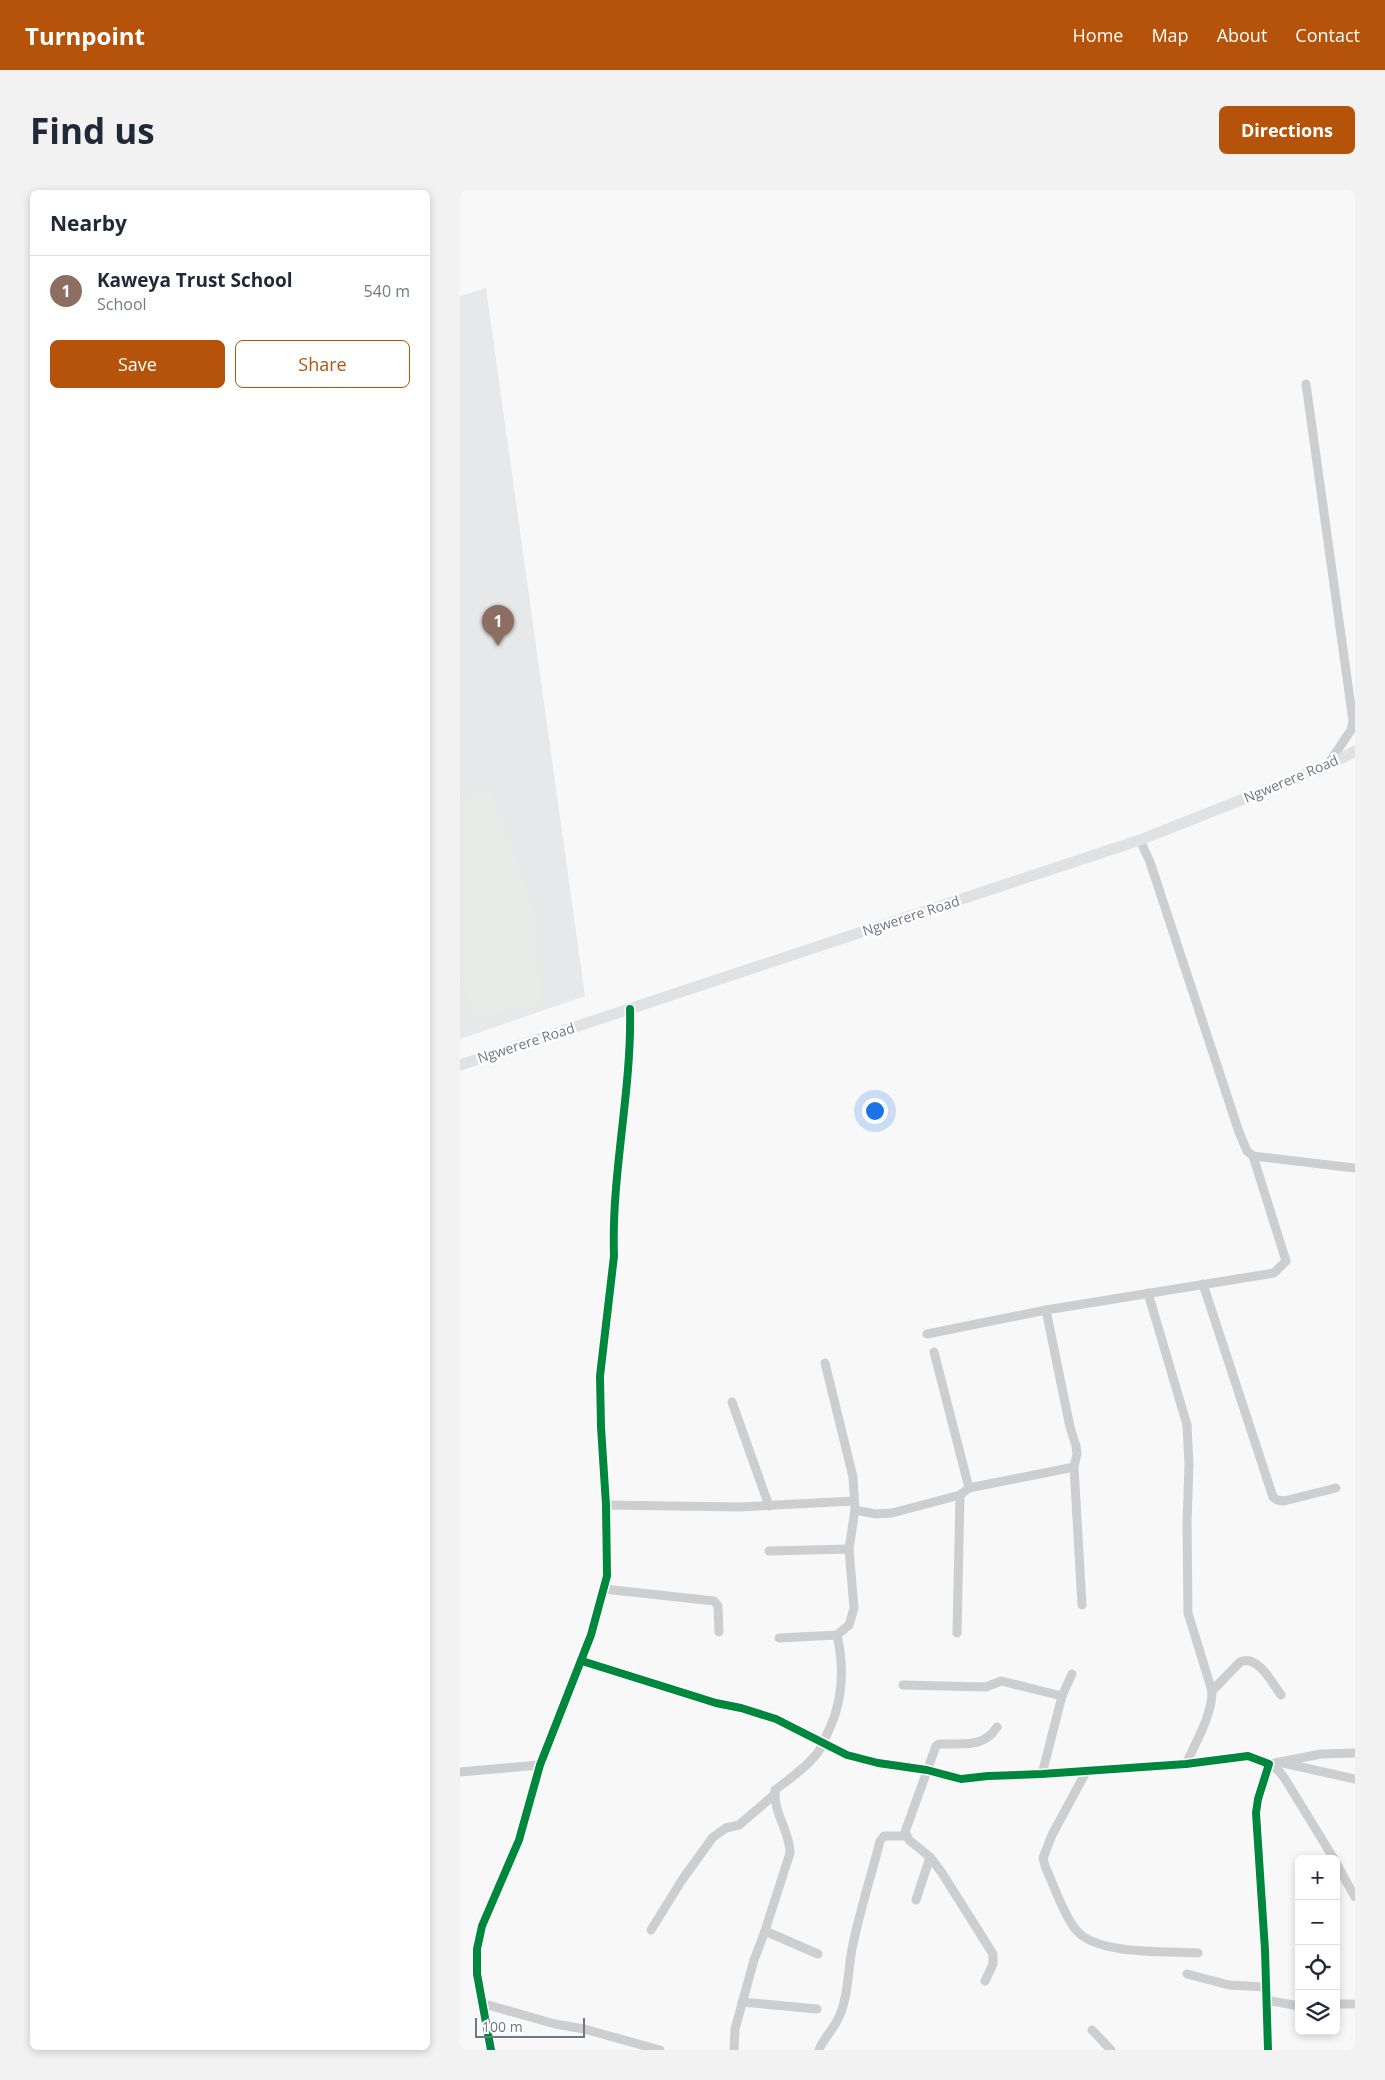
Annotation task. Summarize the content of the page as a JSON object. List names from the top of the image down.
{
  "streets": {
    "main road": ["Ngwerere Road"]
  },
  "scale_bar": "100 m",
  "page": {
    "header": "Turnpoint",
    "nav": [
      "Home",
      "Map",
      "About",
      "Contact"
    ],
    "buttons": [
      "Directions",
      ["Save", "Share"]
    ],
    "title": "Find us",
    "heading": "Nearby",
    "list": [
      {
        "mark": "1",
        "name": "Kaweya Trust School",
        "note": "School",
        "value": "540 m"
      }
    ],
    "pins": "1",
    "map_buttons": ["+", "−"],
    "scale": "100 m"
  }
}
